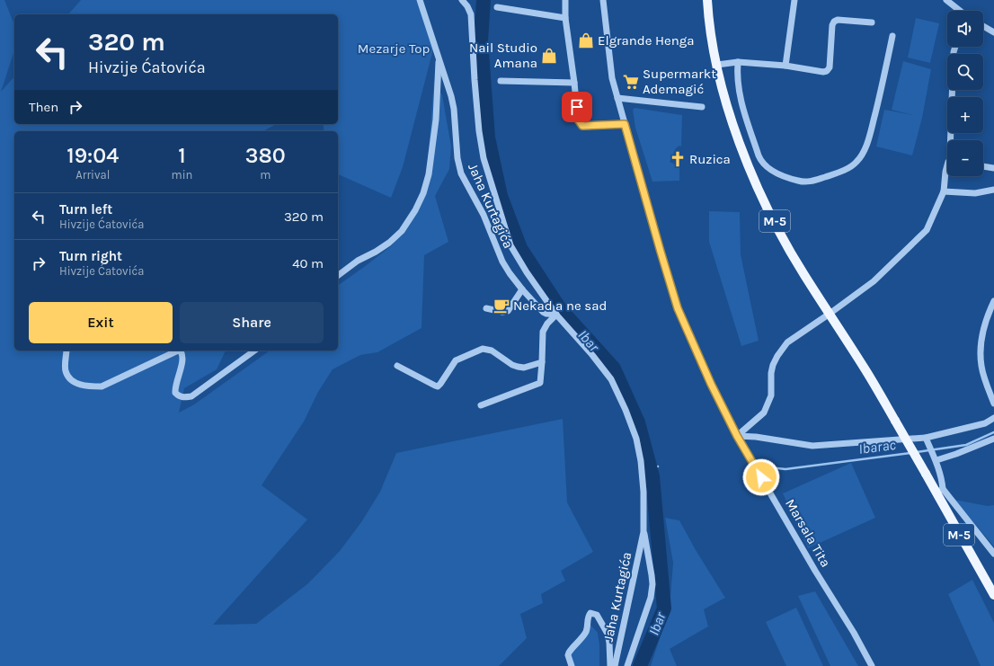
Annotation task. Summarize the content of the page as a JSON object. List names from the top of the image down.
{
  "streets": {
    "main road": ["M-5"],
    "street": ["Jaha Kurtagića", "Marsala Tita"]
  },
  "water": ["Ibar", "Ibarac"],
  "parks": ["Mezarje Top"],
  "places": {
    "shop": ["Elgrande Henga", "Nail Studio Amana"],
    "supermarket": ["Supermarkt Ademagić"],
    "church": ["Ruzica"],
    "cafe": ["Nekad a ne sad"]
  },
  "page": {
    "map_buttons": ["+", "−"],
    "turn": ["320 m", "Hivzije Ćatovića"],
    "then": "Then",
    "eta": [
      "19:04",
      "Arrival",
      "1",
      "min",
      "380",
      "m"
    ],
    "list": [
      {
        "name": "Turn left",
        "note": "Hivzije Ćatovića",
        "value": "320 m"
      },
      {
        "name": "Turn right",
        "note": "Hivzije Ćatovića",
        "value": "40 m"
      }
    ],
    "buttons": ["Exit", "Share"]
  }
}
